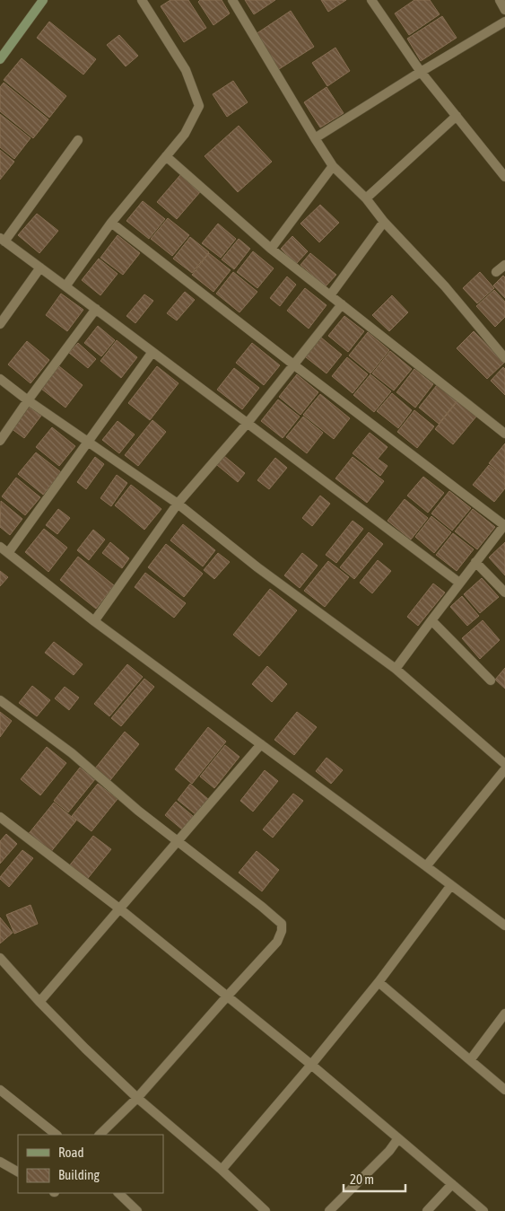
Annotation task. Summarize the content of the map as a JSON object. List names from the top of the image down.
{
  "legend": ["Road", "Building"],
  "scale_bar": "20 m"
}
